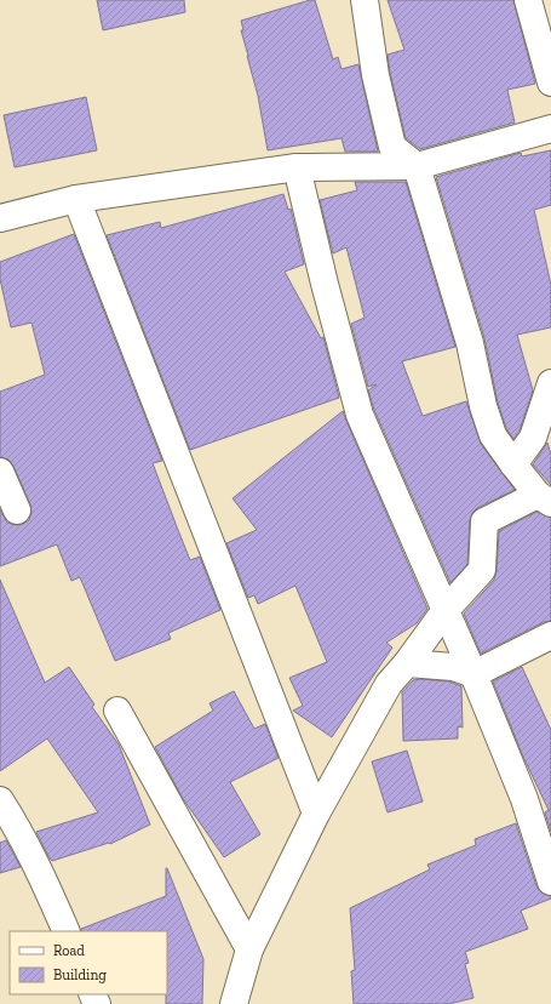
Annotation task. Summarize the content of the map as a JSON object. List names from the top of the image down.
{
  "legend": ["Road", "Building"]
}
